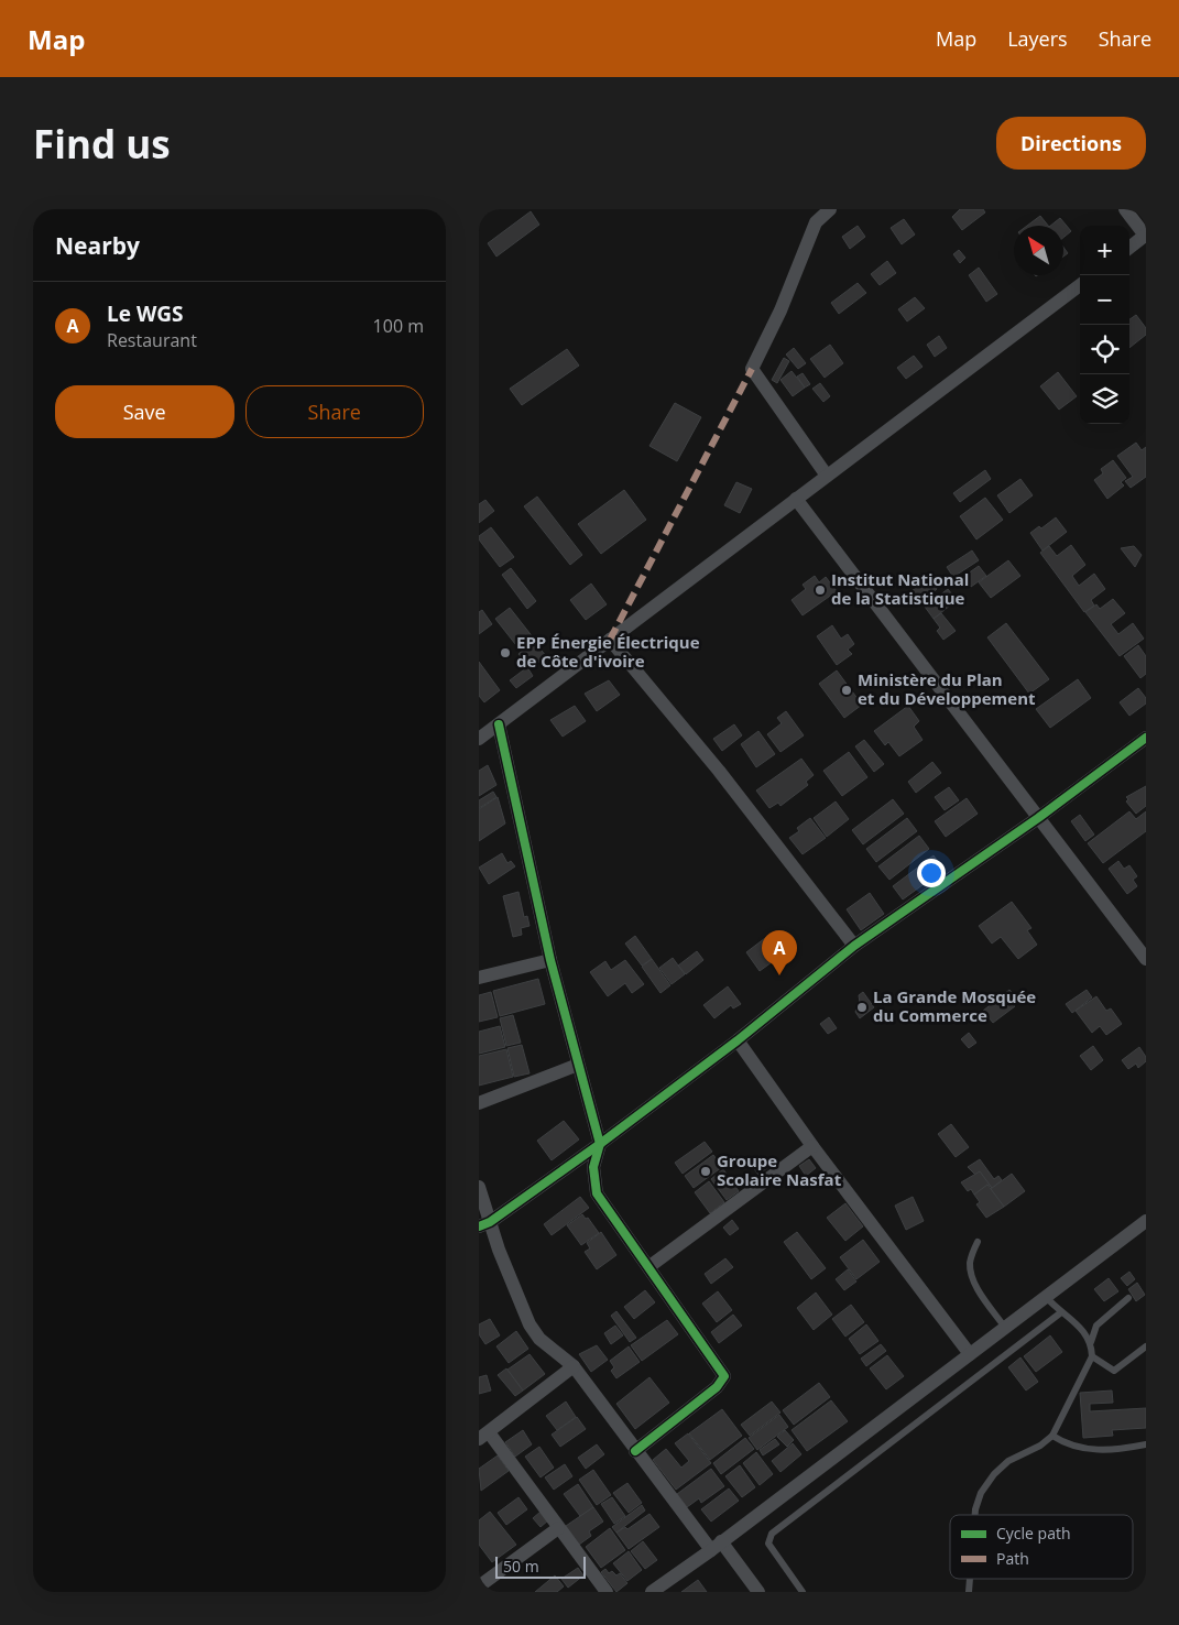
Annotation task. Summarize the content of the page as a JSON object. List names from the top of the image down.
{
  "places": [
    "Institut National de la Statistique",
    "EPP Énergie Électrique de Côte d'ivoire",
    "Ministère du Plan et du Développement",
    "La Grande Mosquée du Commerce",
    "Groupe Scolaire Nasfat"
  ],
  "legend": ["Cycle path", "Path"],
  "scale_bar": "50 m",
  "north": "top left",
  "page": {
    "header": "Map",
    "nav": ["Map", "Layers", "Share"],
    "buttons": [
      "Directions",
      ["Save", "Share"]
    ],
    "title": "Find us",
    "heading": "Nearby",
    "map_buttons": ["+", "−"],
    "list": [
      {
        "mark": "A",
        "name": "Le WGS",
        "note": "Restaurant",
        "value": "100 m"
      }
    ],
    "pins": "A",
    "scale": "50 m"
  }
}
